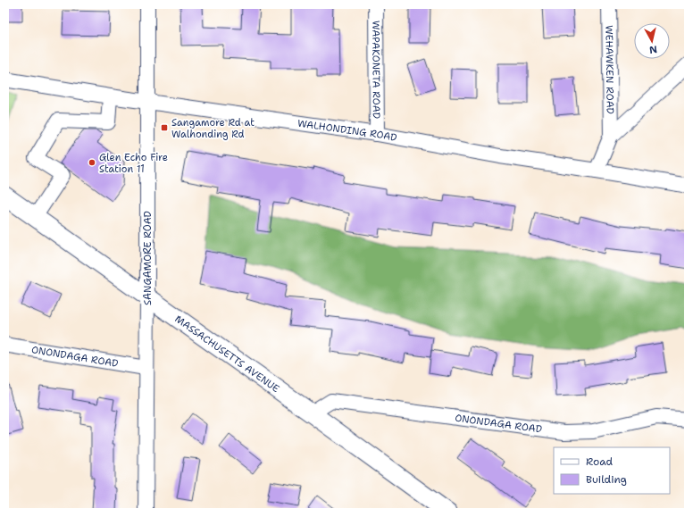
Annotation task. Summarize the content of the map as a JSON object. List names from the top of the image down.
{
  "streets": {
    "main road": ["MASSACHUSETTS AVENUE"],
    "street": [
      "WAPAKONETA ROAD",
      "WEHAWKEN ROAD",
      "WALHONDING ROAD",
      "SANGAMORE ROAD",
      "ONONDAGA ROAD"
    ]
  },
  "crossings": [
    ["WAPAKONETA ROAD", "WALHONDING ROAD"],
    ["WALHONDING ROAD", "SANGAMORE ROAD"],
    ["SANGAMORE ROAD", "MASSACHUSETTS AVENUE"],
    ["SANGAMORE ROAD", "ONONDAGA ROAD"],
    ["MASSACHUSETTS AVENUE", "ONONDAGA ROAD"]
  ],
  "places": {
    "transit": ["Sangamore Rd at Walhonding Rd"],
    "other": ["Glen Echo Fire Station 11"]
  },
  "legend": ["Road", "Building"],
  "north": "bottom"
}
